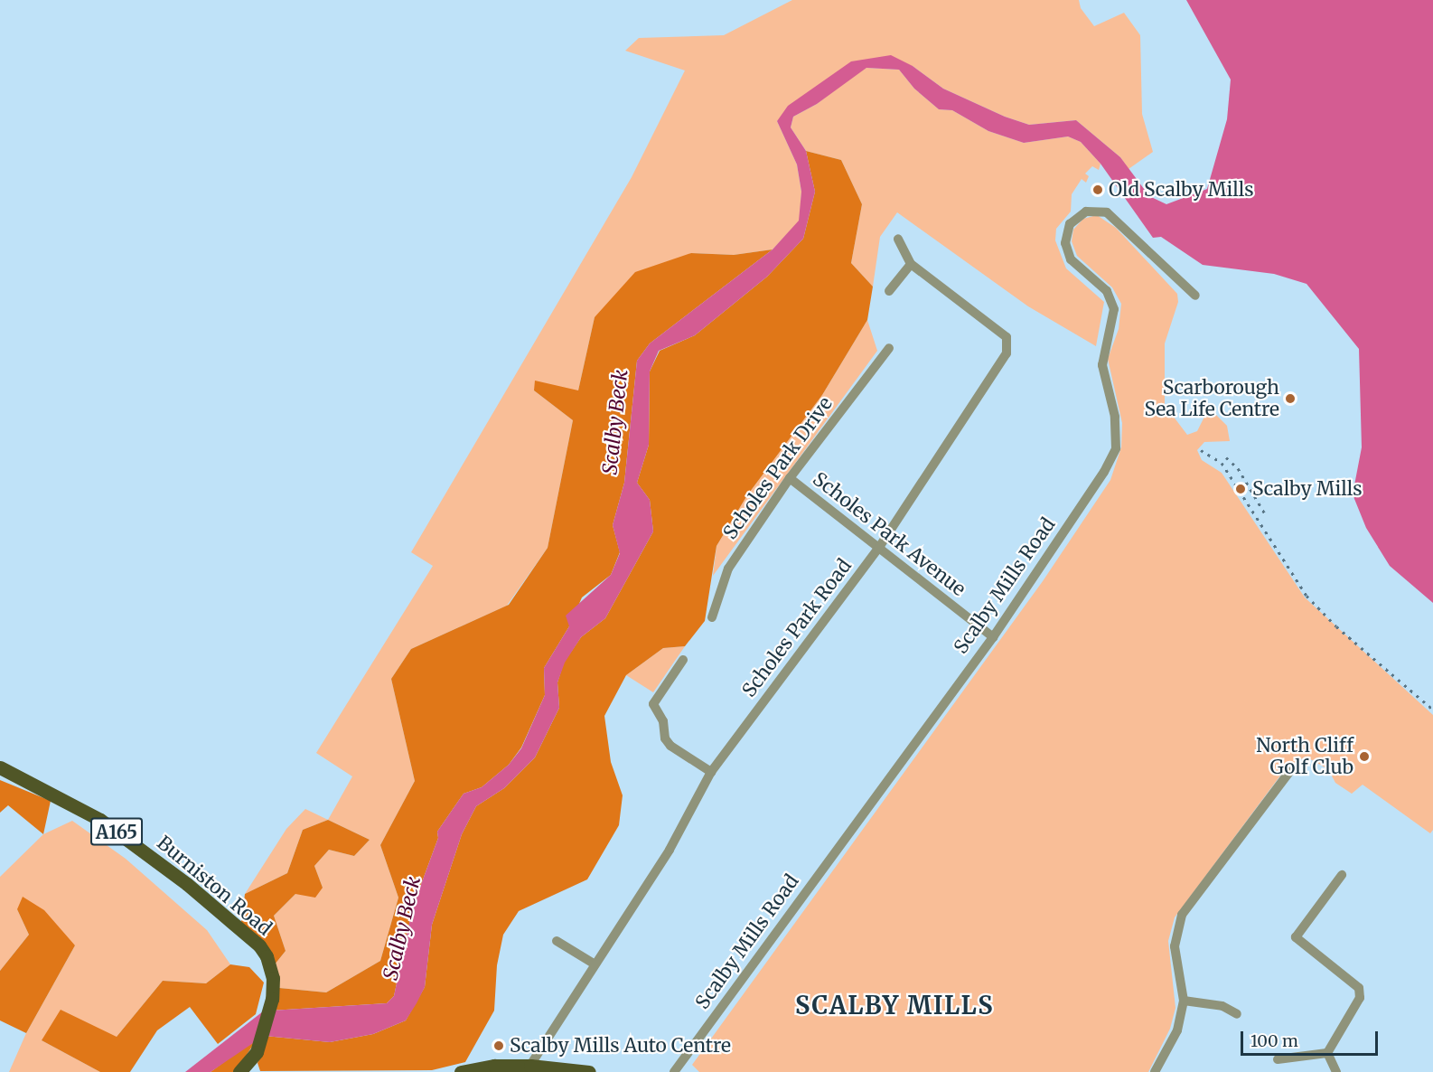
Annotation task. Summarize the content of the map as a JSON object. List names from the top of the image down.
{
  "streets": {
    "main road": ["A165", "Burniston Road"],
    "street": [
      "Scholes Park Drive",
      "Scholes Park Avenue",
      "Scalby Mills Road",
      "Scholes Park Road"
    ]
  },
  "crossings": [
    ["Scholes Park Drive", "Scholes Park Avenue"],
    ["Scholes Park Avenue", "Scalby Mills Road"],
    ["Scholes Park Avenue", "Scholes Park Road"]
  ],
  "districts": ["SCALBY MILLS"],
  "water": ["Scalby Beck"],
  "places": [
    "Old Scalby Mills",
    "Scarborough Sea Life Centre",
    "Scalby Mills",
    "North Cliff Golf Club",
    "Scalby Mills Auto Centre"
  ],
  "scale_bar": "100 m"
}
